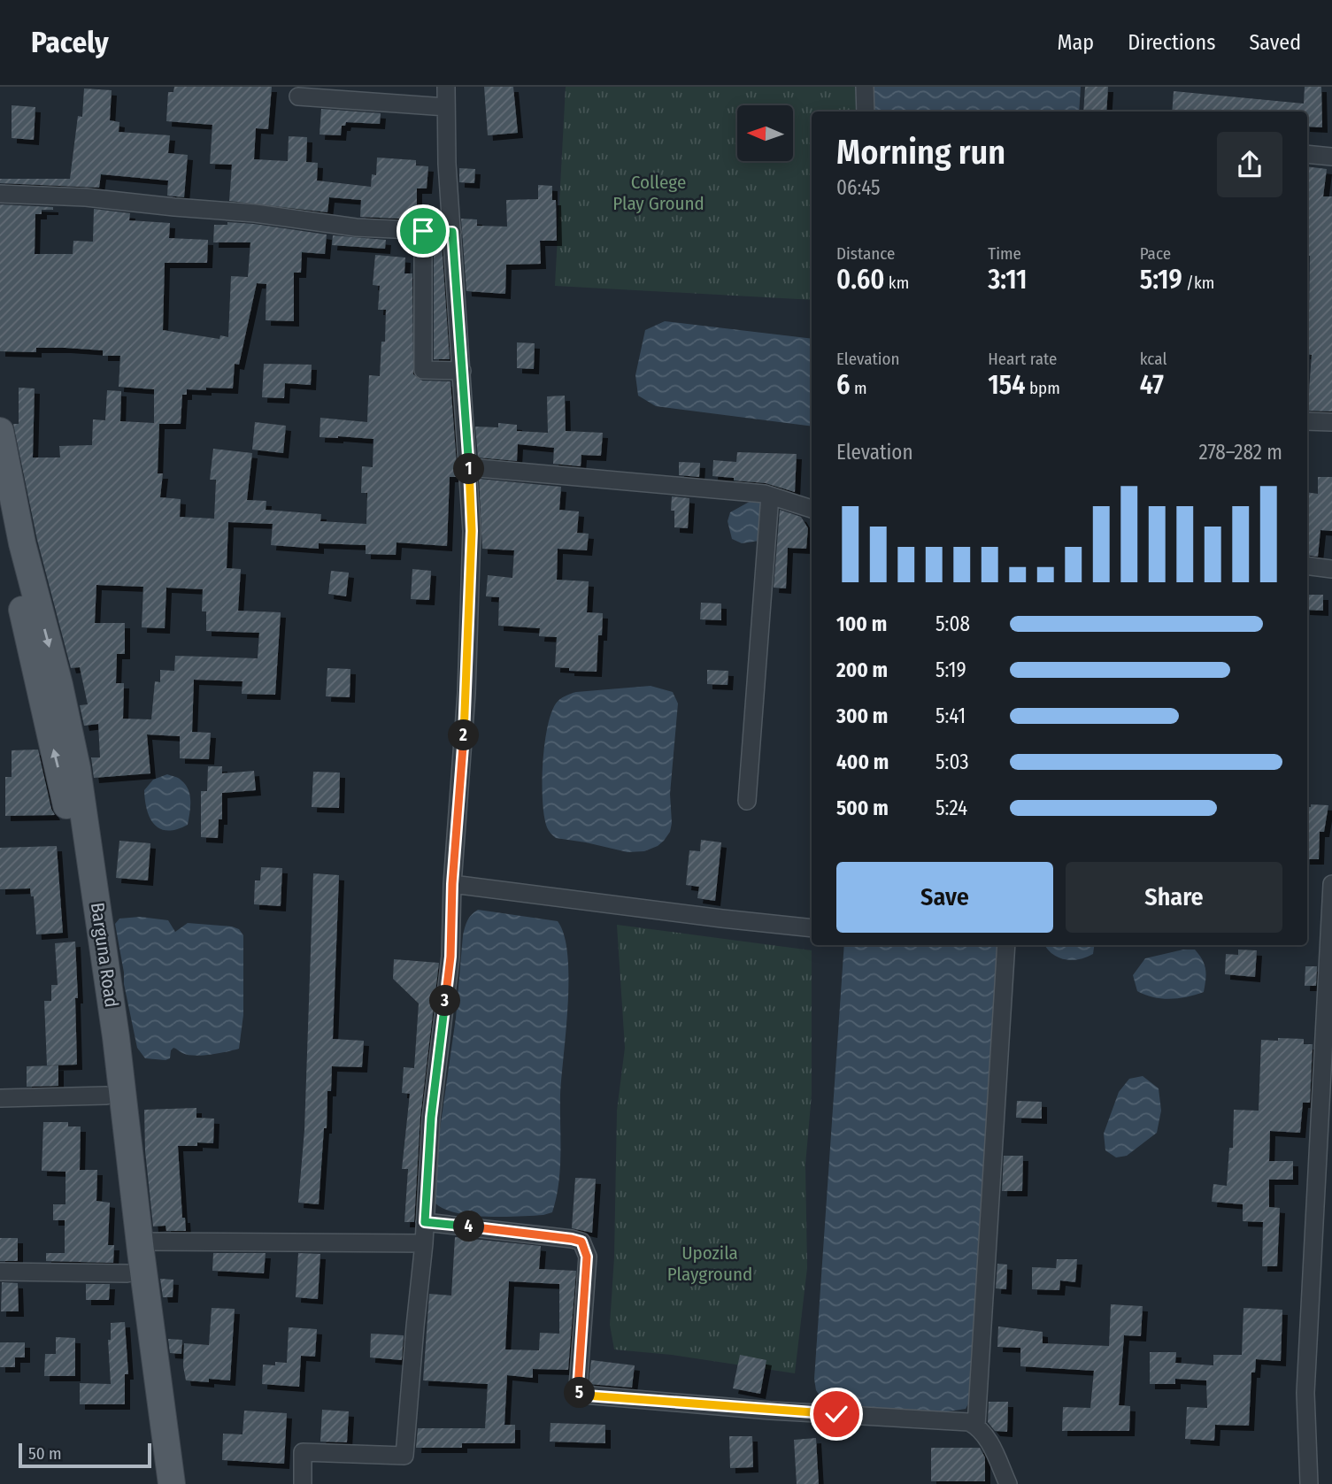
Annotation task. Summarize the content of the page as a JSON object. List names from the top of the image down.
{
  "streets": {
    "main road": ["Barguna Road"]
  },
  "parks": ["College Play Ground", "Upozila Playground"],
  "scale_bar": "50 m",
  "north": "left",
  "page": {
    "header": "Pacely",
    "nav": ["Map", "Directions", "Saved"],
    "heading": ["Morning run", "06:45"],
    "stats": [
      ["Distance", "0.60 km"],
      ["Time", "3:11"],
      ["Pace", "5:19 /km"],
      ["Elevation", "6 m"],
      ["Heart rate", "154 bpm"],
      ["kcal", "47"]
    ],
    "chart": ["Elevation", "278–282 m"],
    "pins": [
      "1",
      "2",
      "3",
      "4",
      "5"
    ],
    "list": [
      {
        "name": "100 m",
        "note": "5:08"
      },
      {
        "name": "200 m",
        "note": "5:19"
      },
      {
        "name": "300 m",
        "note": "5:41"
      },
      {
        "name": "400 m",
        "note": "5:03"
      },
      {
        "name": "500 m",
        "note": "5:24"
      }
    ],
    "buttons": ["Save", "Share"],
    "scale": "50 m"
  }
}
